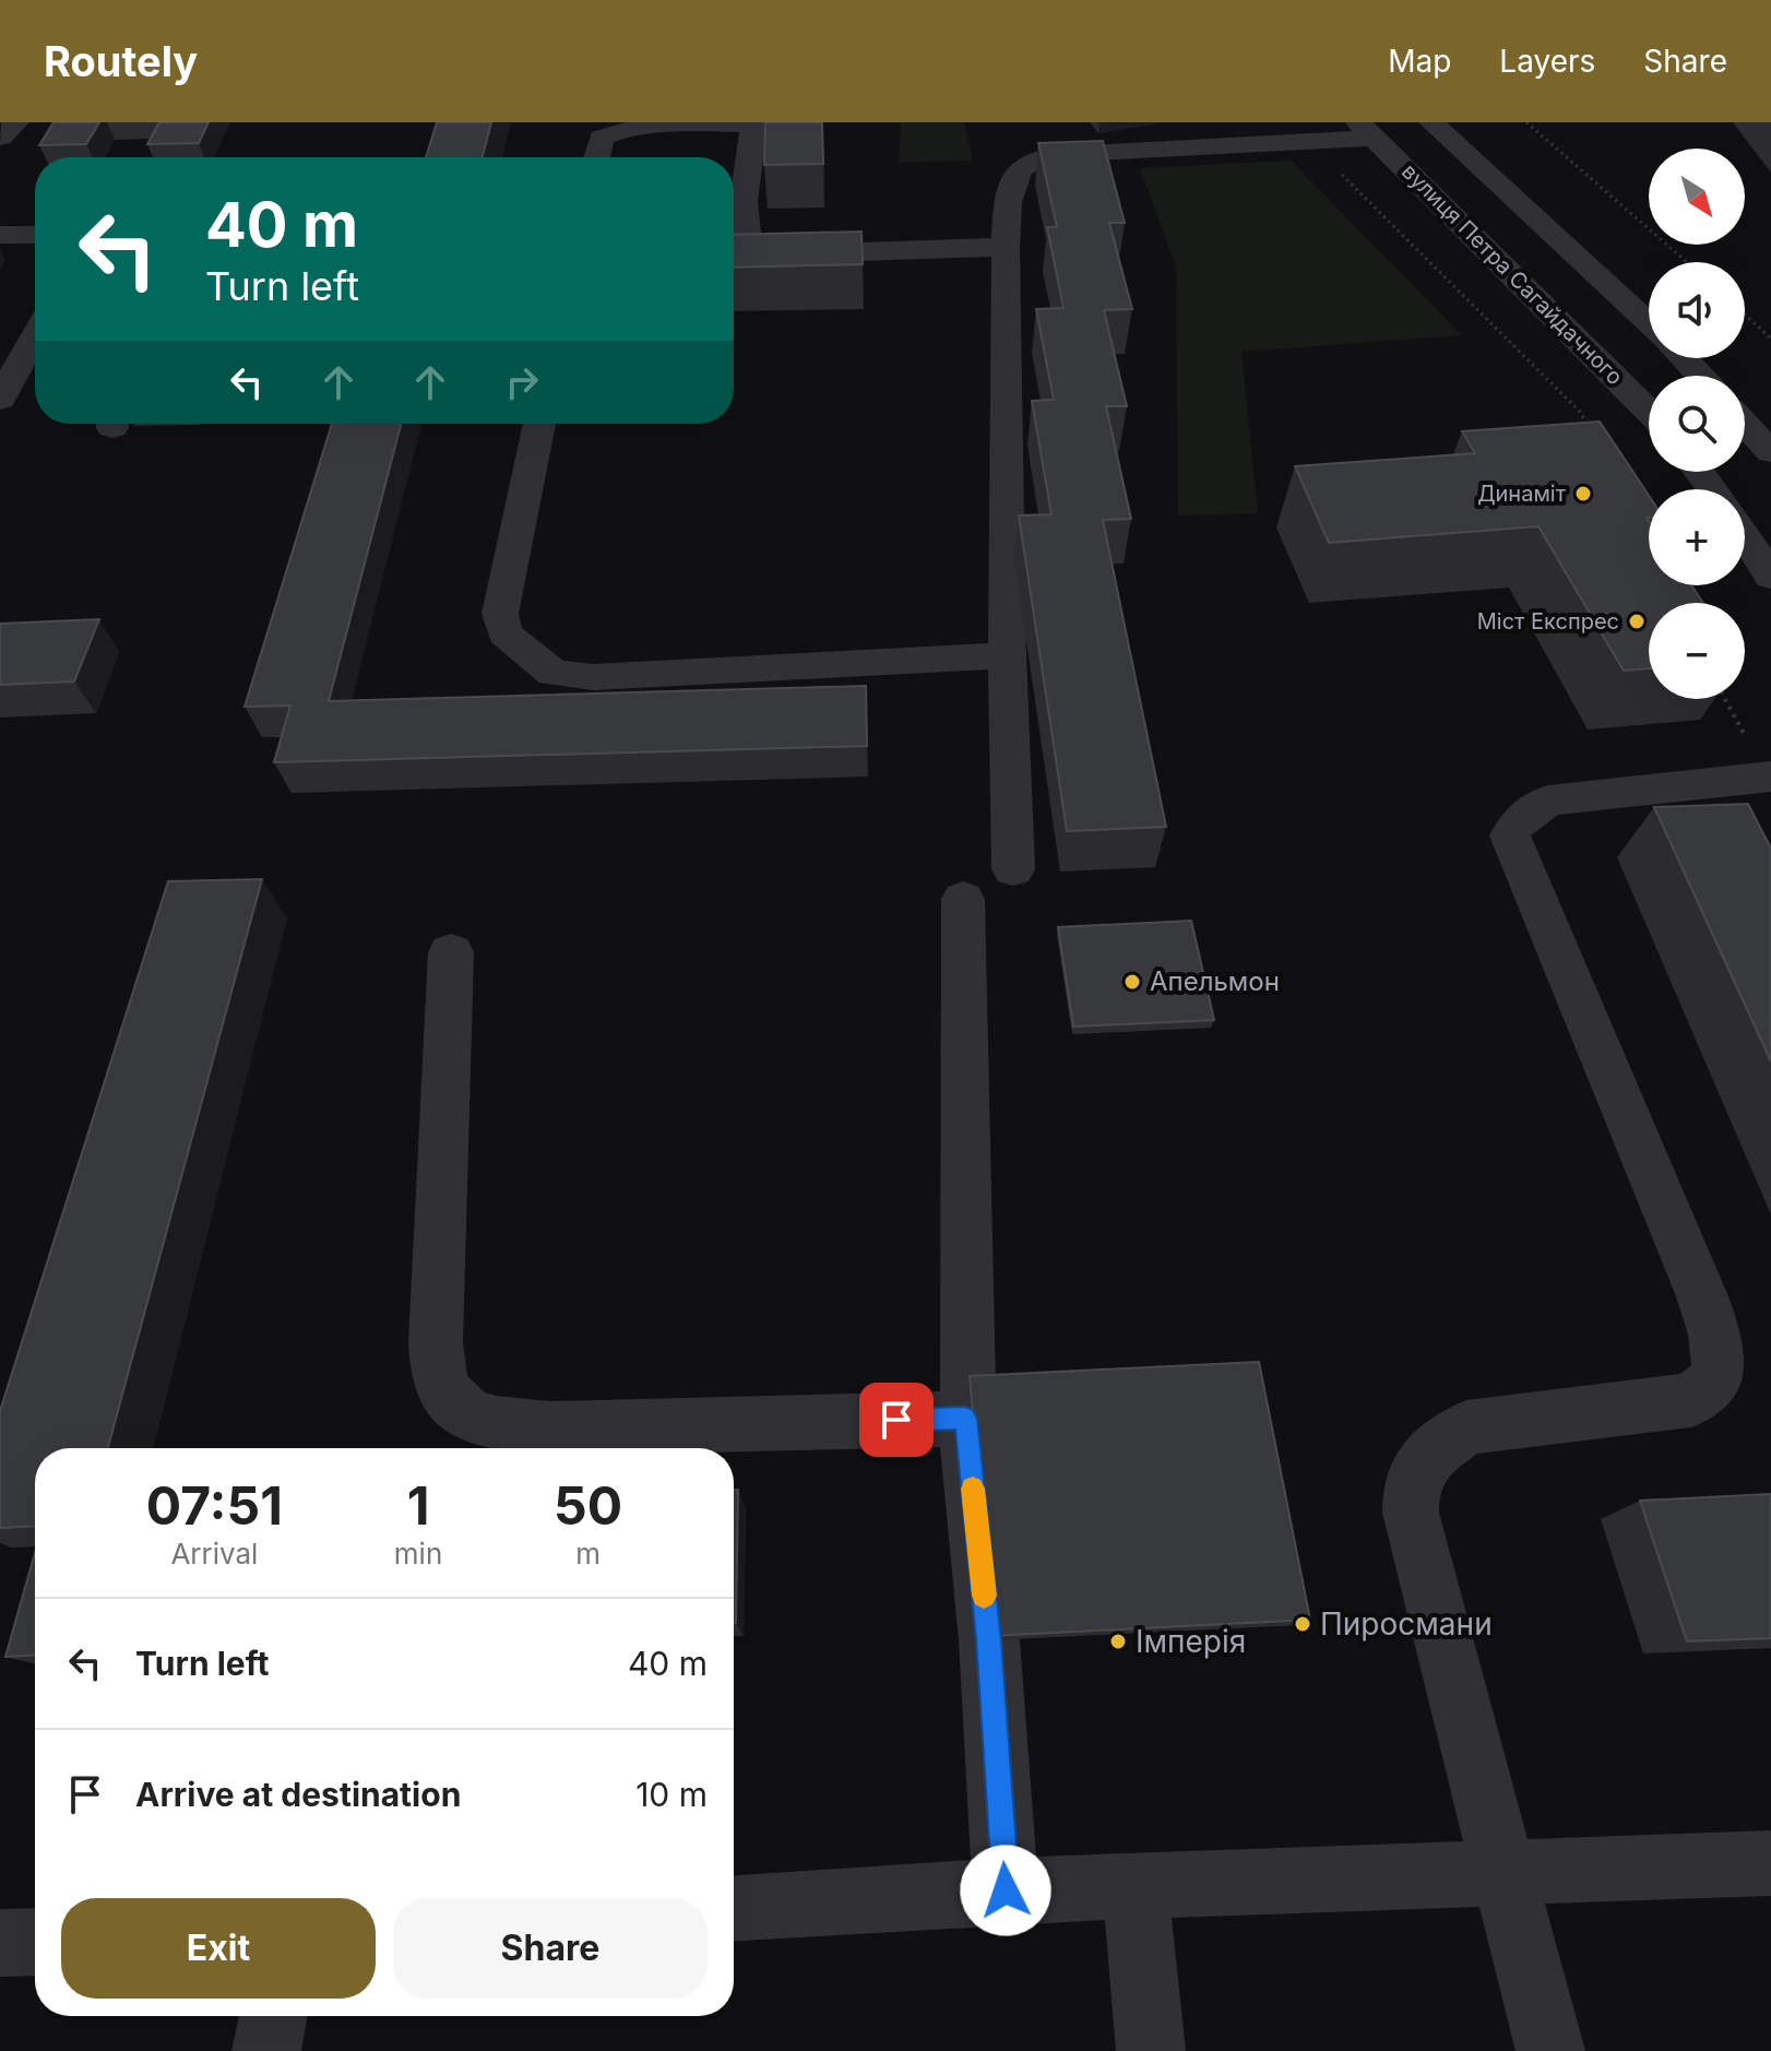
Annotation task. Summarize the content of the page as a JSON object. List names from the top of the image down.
{
  "streets": {
    "street": ["вулиця Петра Сагайдачного"]
  },
  "places": [
    "Динаміт",
    "Міст Експрес",
    "Апельмон",
    "Пиросмани",
    "Імперія"
  ],
  "north": "bottom right",
  "page": {
    "header": "Routely",
    "nav": ["Map", "Layers", "Share"],
    "map_buttons": ["+", "−"],
    "turn": ["40 m", "Turn left"],
    "eta": [
      "07:51",
      "Arrival",
      "1",
      "min",
      "50",
      "m"
    ],
    "list": [
      {
        "name": "Turn left",
        "value": "40 m"
      },
      {
        "name": "Arrive at destination",
        "value": "10 m"
      }
    ],
    "buttons": ["Exit", "Share"]
  }
}
